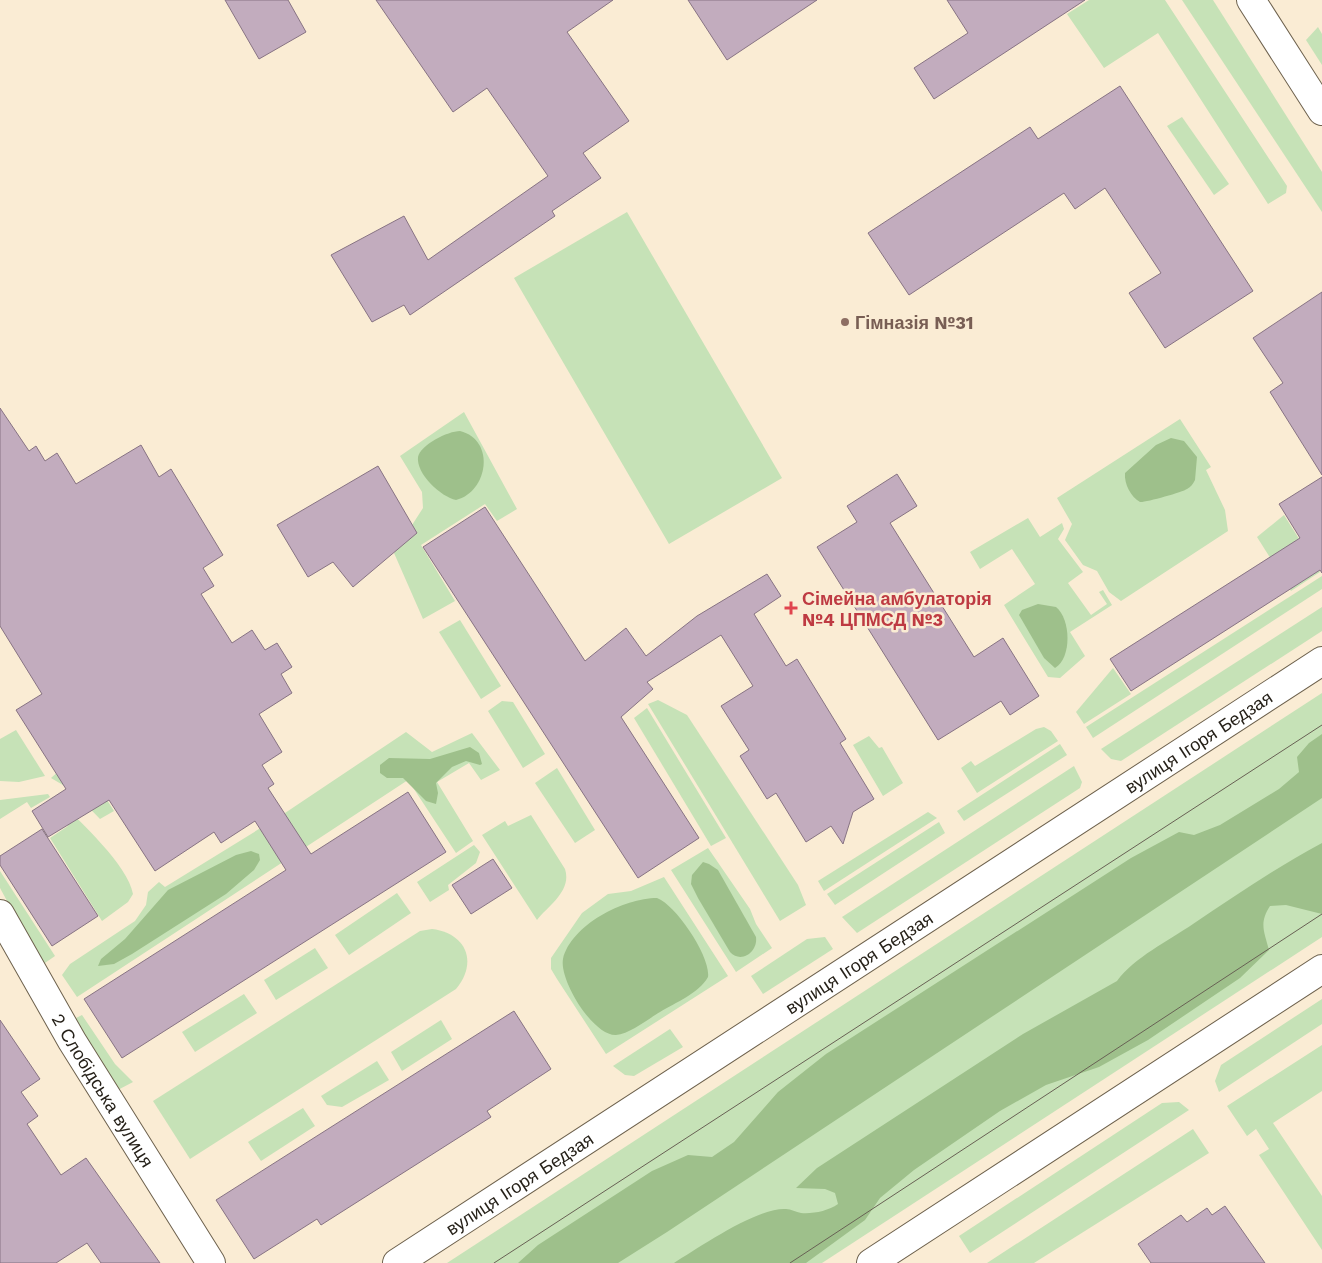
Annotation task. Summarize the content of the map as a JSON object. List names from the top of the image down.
{
  "streets": {
    "street": ["вулиця Ігоря Бедзая", "2 Слобідська вулиця"]
  },
  "places": {
    "other": ["Гімназія №31"],
    "health": ["Сімейна амбулаторія №4 ЦПМСД №3"]
  }
}
